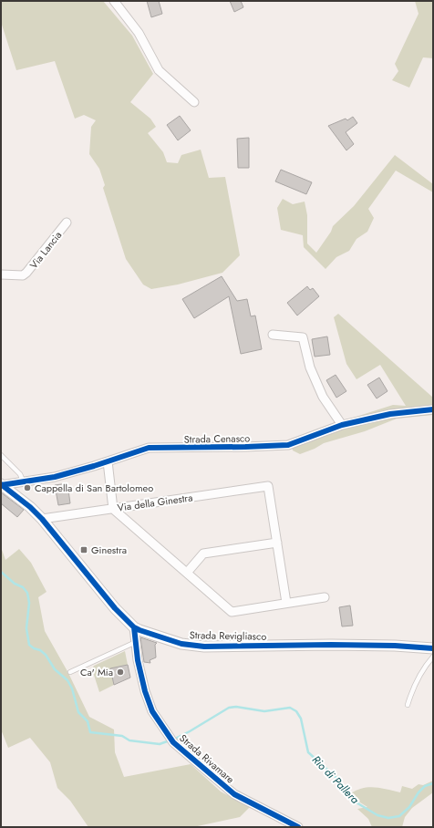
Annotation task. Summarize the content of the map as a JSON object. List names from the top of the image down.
{
  "streets": {
    "street": [
      "Via Lancia",
      "Strada Cenasco",
      "Via della Ginestra",
      "Strada Revigliasco",
      "Strada Rivamare"
    ]
  },
  "crossings": [
    ["Strada Cenasco", "Strada Revigliasco"],
    ["Via della Ginestra", "Strada Revigliasco"],
    ["Strada Revigliasco", "Strada Rivamare"]
  ],
  "water": ["Rio di Pallera"],
  "places": {
    "other": ["Cappella di San Bartolomeo", "Ca' Mia"],
    "transit": ["Ginestra"]
  }
}
